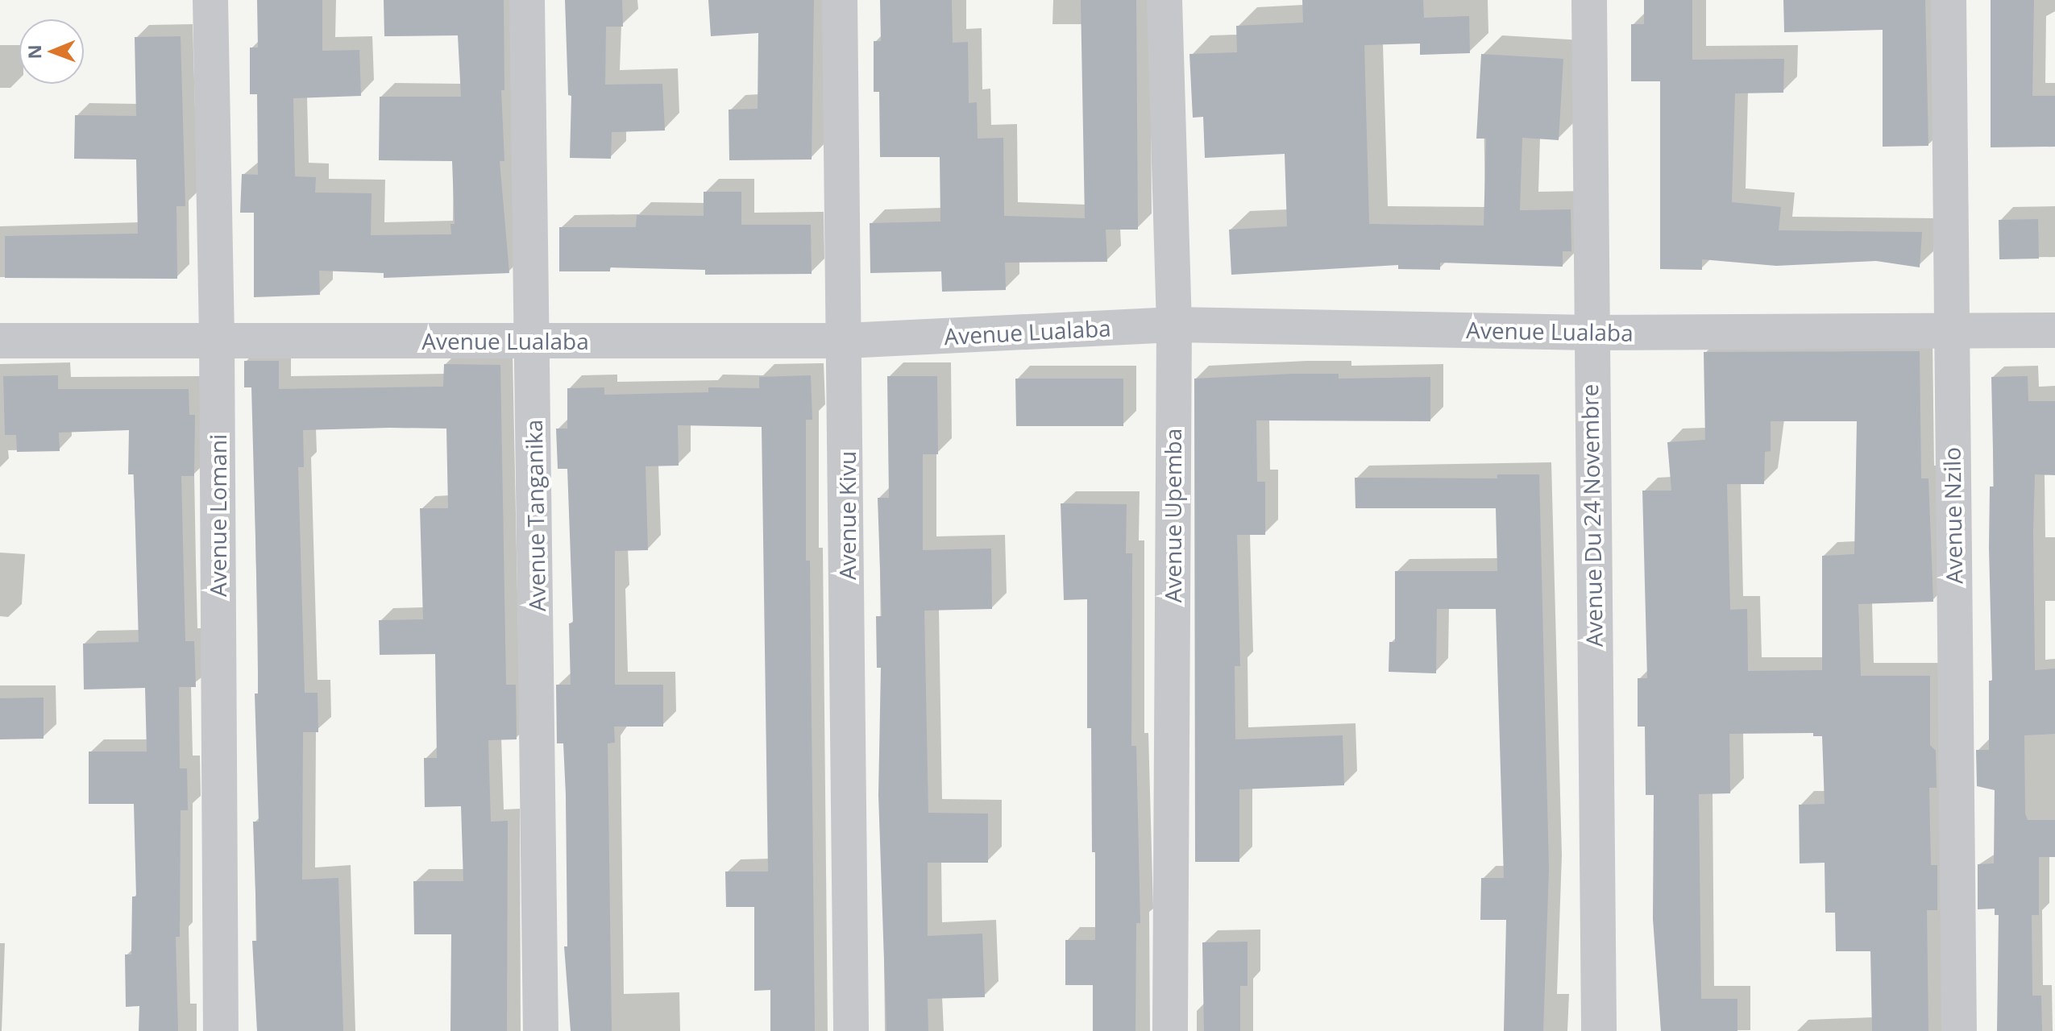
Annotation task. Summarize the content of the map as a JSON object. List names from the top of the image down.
{
  "streets": {
    "street": [
      "Avenue Lualaba",
      "Avenue Lomani",
      "Avenue Tanganika",
      "Avenue Kivu",
      "Avenue Upemba",
      "Avenue Du 24 Novembre",
      "Avenue Nzilo"
    ]
  },
  "crossings": [
    ["Avenue Lualaba", "Avenue Lomani"],
    ["Avenue Lualaba", "Avenue Tanganika"],
    ["Avenue Lualaba", "Avenue Kivu"],
    ["Avenue Lualaba", "Avenue Upemba"],
    ["Avenue Lualaba", "Avenue Du 24 Novembre"],
    ["Avenue Lualaba", "Avenue Nzilo"]
  ],
  "north": "left"
}
